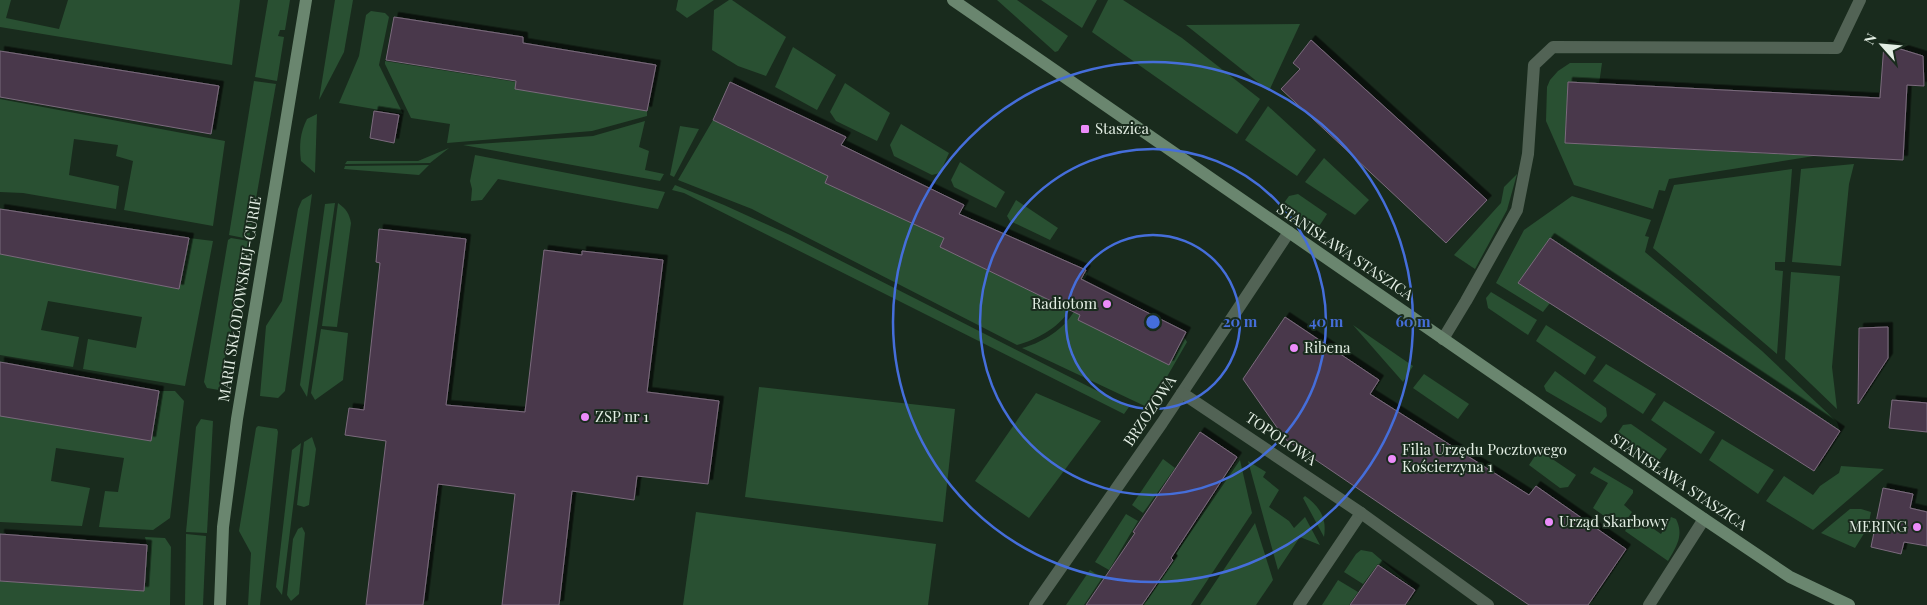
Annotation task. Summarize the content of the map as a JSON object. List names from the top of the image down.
{
  "streets": {
    "street": [
      "STANISŁAWA STASZICA",
      "MARII SKŁODOWSKIEJ-CURIE",
      "BRZOZOWA",
      "TOPOLOWA"
    ]
  },
  "crossings": [
    ["STANISŁAWA STASZICA", "BRZOZOWA"],
    ["BRZOZOWA", "TOPOLOWA"]
  ],
  "places": {
    "transit": ["Staszica"],
    "other": [
      "Radiotom",
      "Ribena",
      "ZSP nr 1",
      "Filia Urzędu Pocztowego Kościerzyna 1",
      "Urząd Skarbowy",
      "MERING"
    ]
  },
  "north": "top left",
  "rings": ["20 m", "40 m", "60 m"]
}
